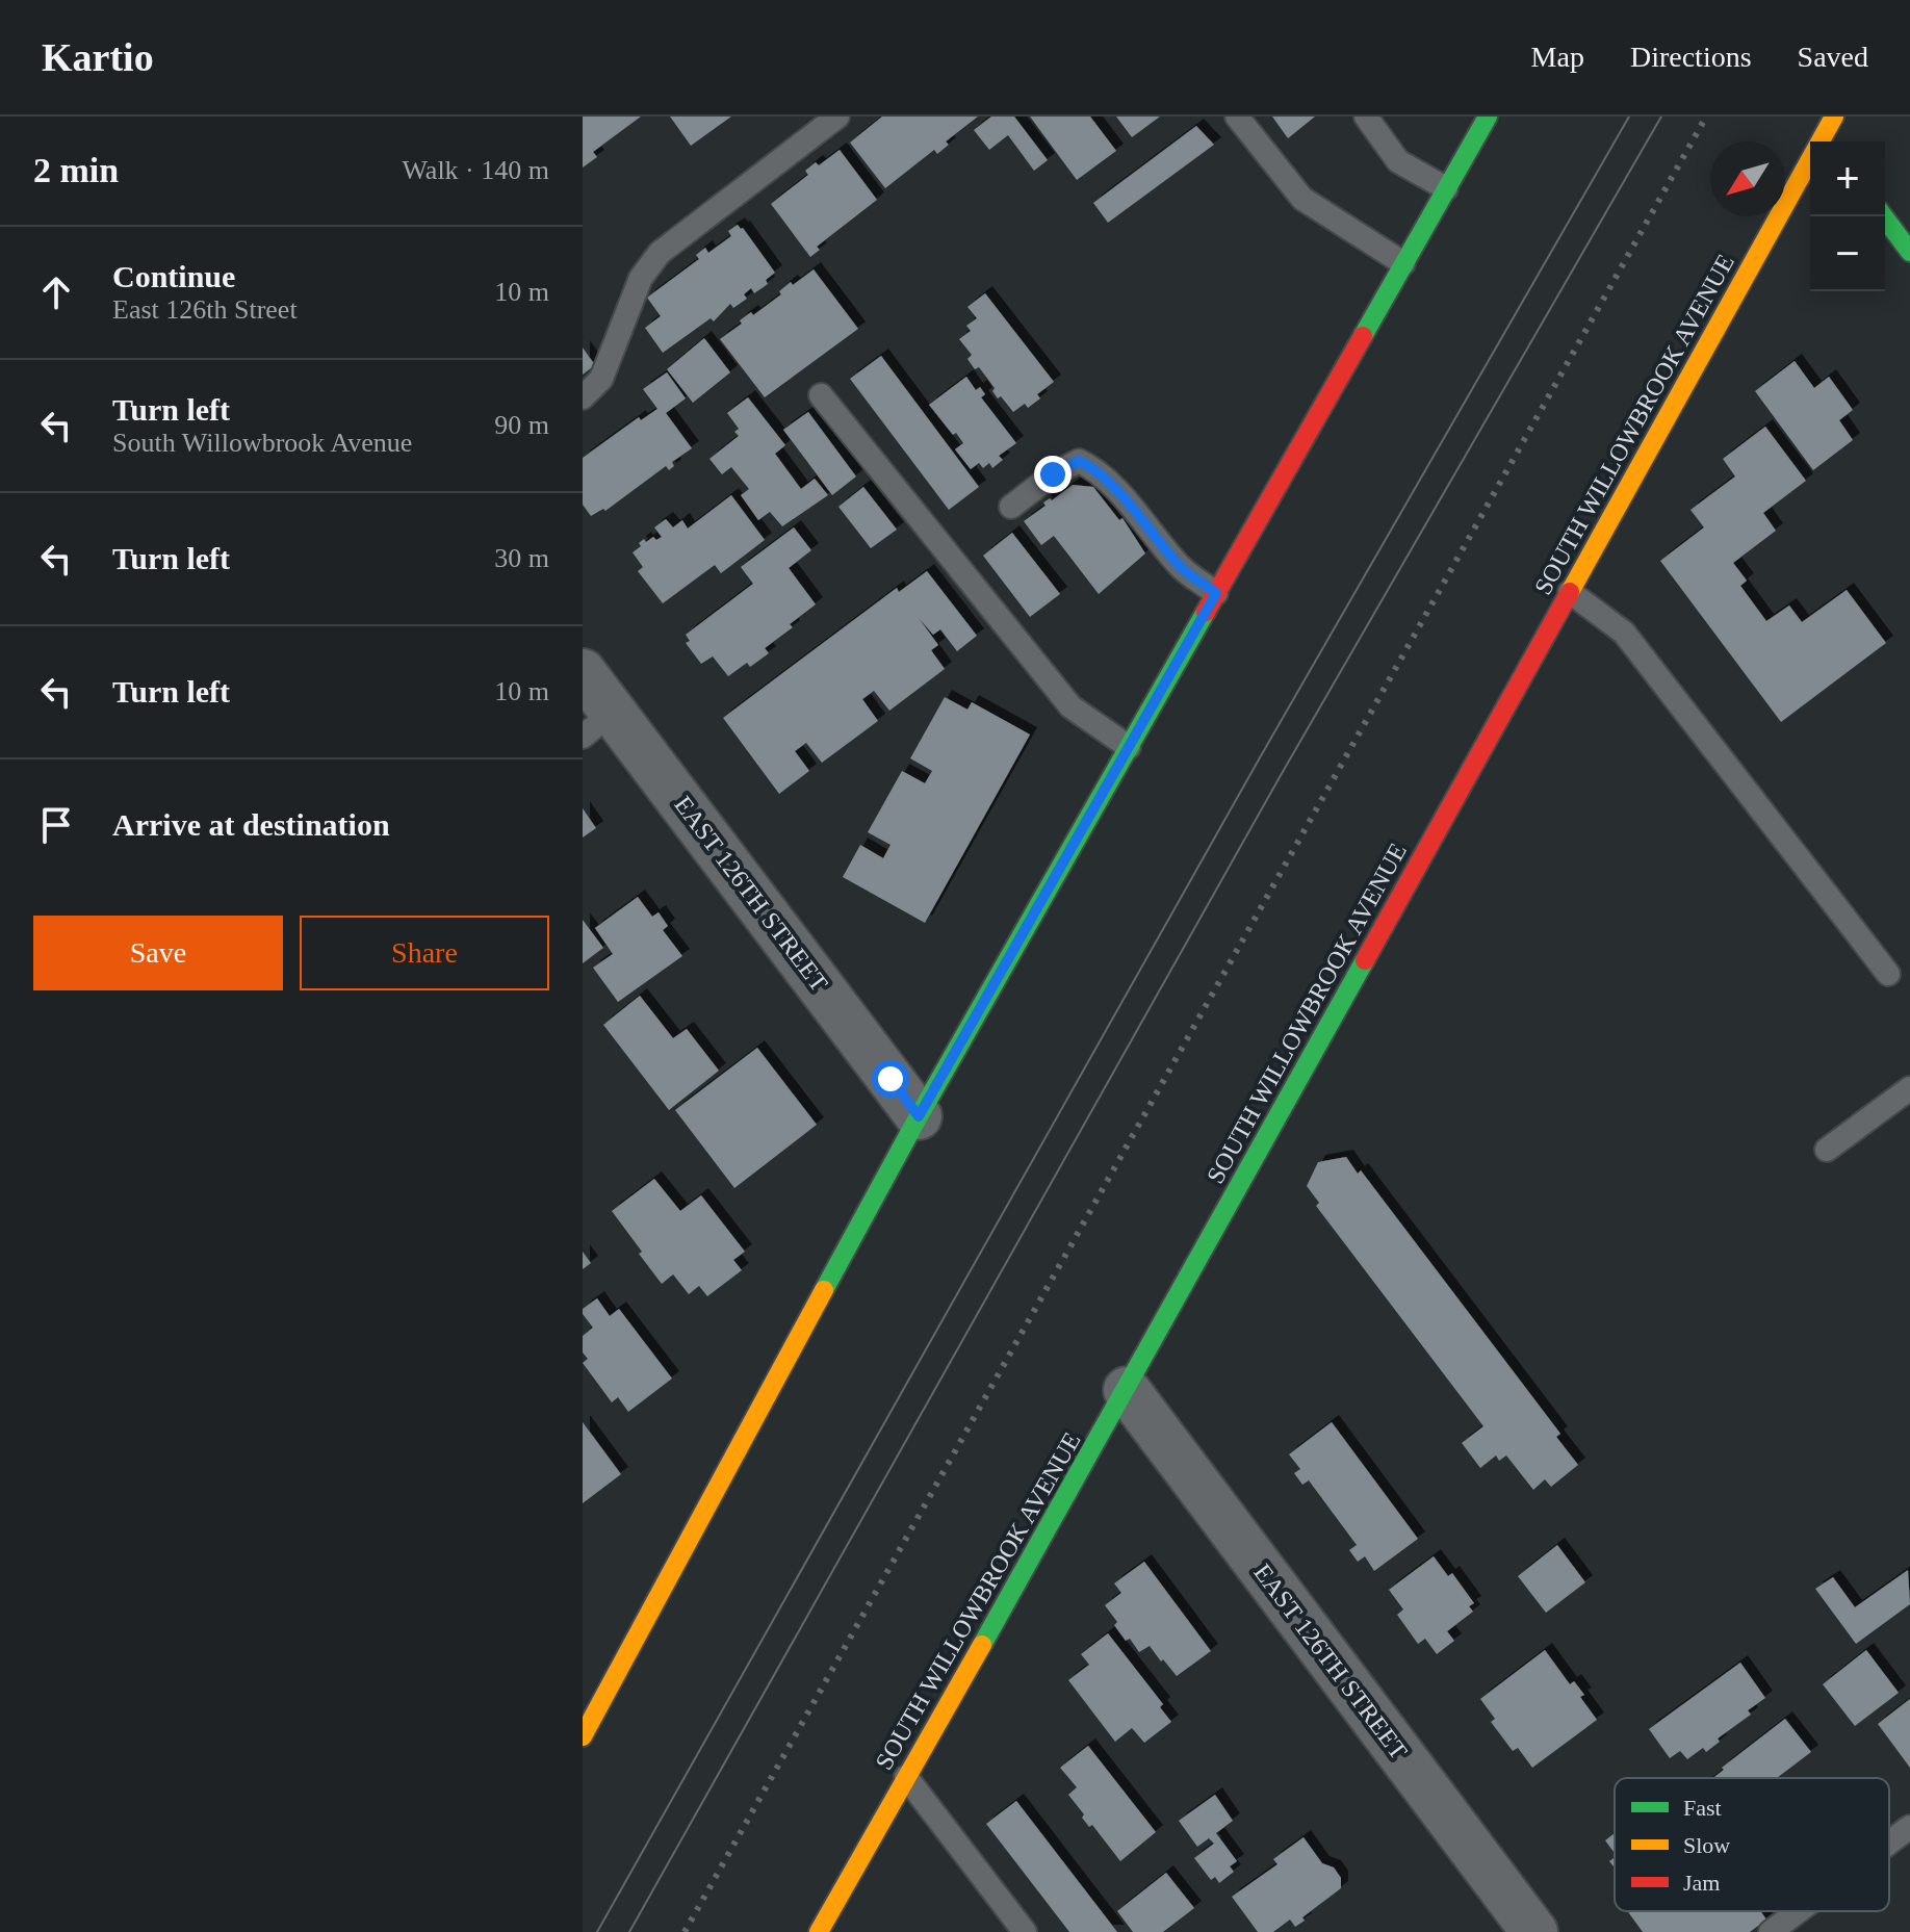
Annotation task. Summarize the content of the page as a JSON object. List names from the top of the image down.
{
  "streets": {
    "street": ["SOUTH WILLOWBROOK AVENUE", "EAST 126TH STREET"]
  },
  "crossings": [
    ["SOUTH WILLOWBROOK AVENUE", "EAST 126TH STREET"]
  ],
  "legend": ["Fast", "Slow", "Jam"],
  "north": "bottom left",
  "page": {
    "header": "Kartio",
    "nav": ["Map", "Directions", "Saved"],
    "heading": ["2 min", "Walk · 140 m"],
    "map_buttons": ["+", "−"],
    "list": [
      ["Continue", "East 126th Street", "10 m"],
      ["Turn left", "South Willowbrook Avenue", "90 m"],
      ["Turn left", "30 m"],
      ["Turn left", "10 m"],
      "Arrive at destination"
    ],
    "buttons": ["Save", "Share"]
  }
}
